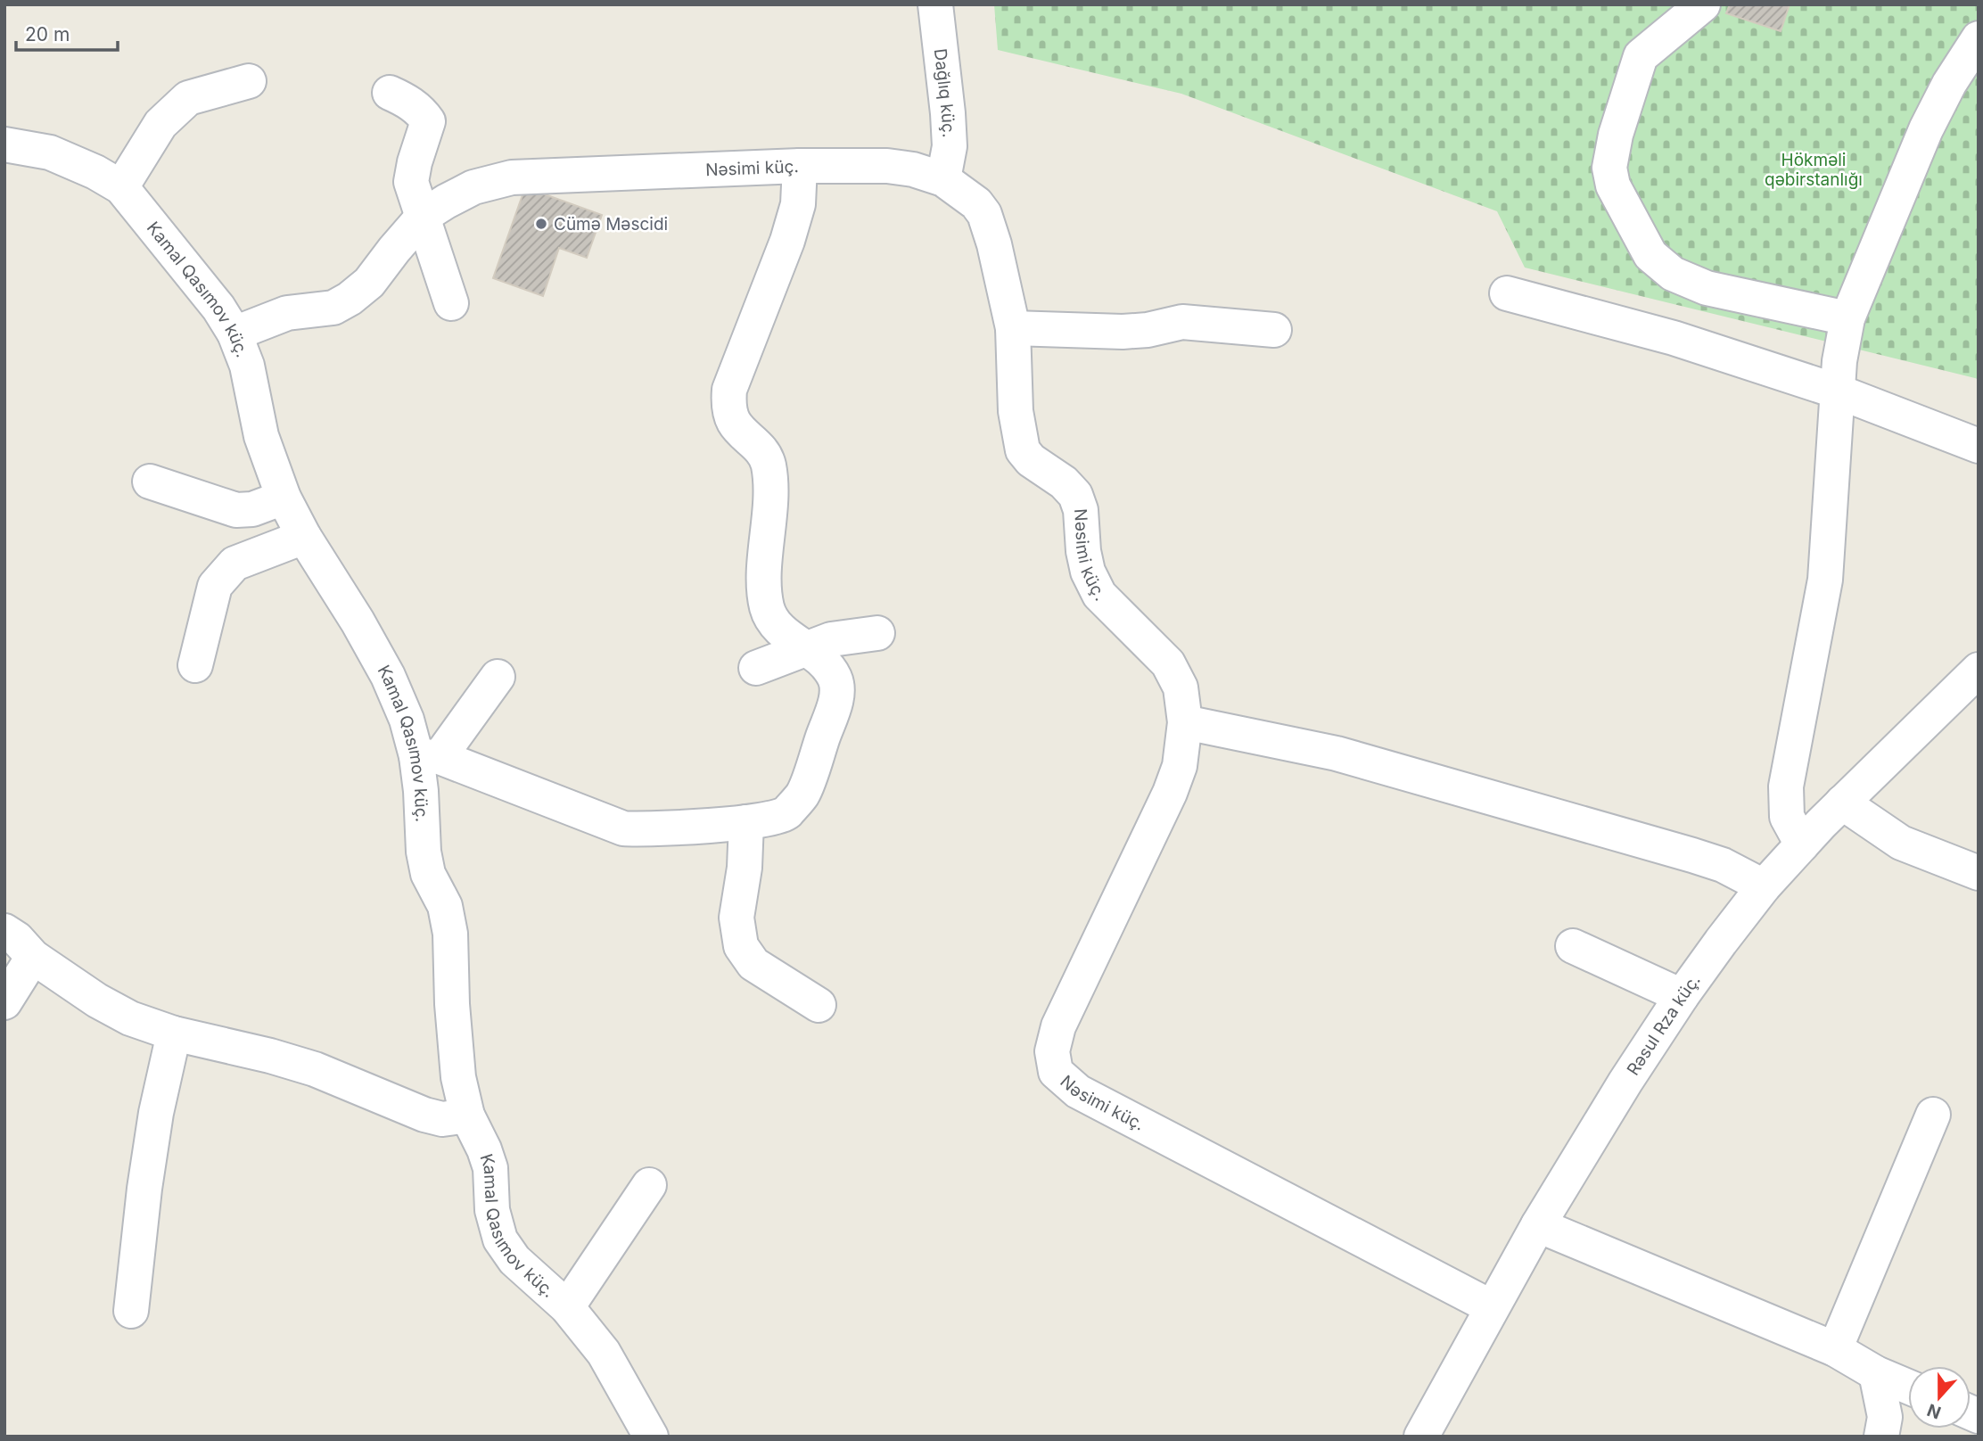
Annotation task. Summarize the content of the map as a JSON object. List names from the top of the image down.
{
  "streets": {
    "street": [
      "Dağlıq küç.",
      "Nəsimi küç.",
      "Kamal Qasımov küç.",
      "Rəsul Rza küç."
    ]
  },
  "crossings": [
    ["Dağlıq küç.", "Nəsimi küç."],
    ["Nəsimi küç.", "Kamal Qasımov küç."],
    ["Nəsimi küç.", "Rəsul Rza küç."]
  ],
  "parks": ["Hökməli qəbirstanlığı"],
  "places": ["Cümə Məscidi"],
  "scale_bar": "20 m",
  "north": "bottom"
}
